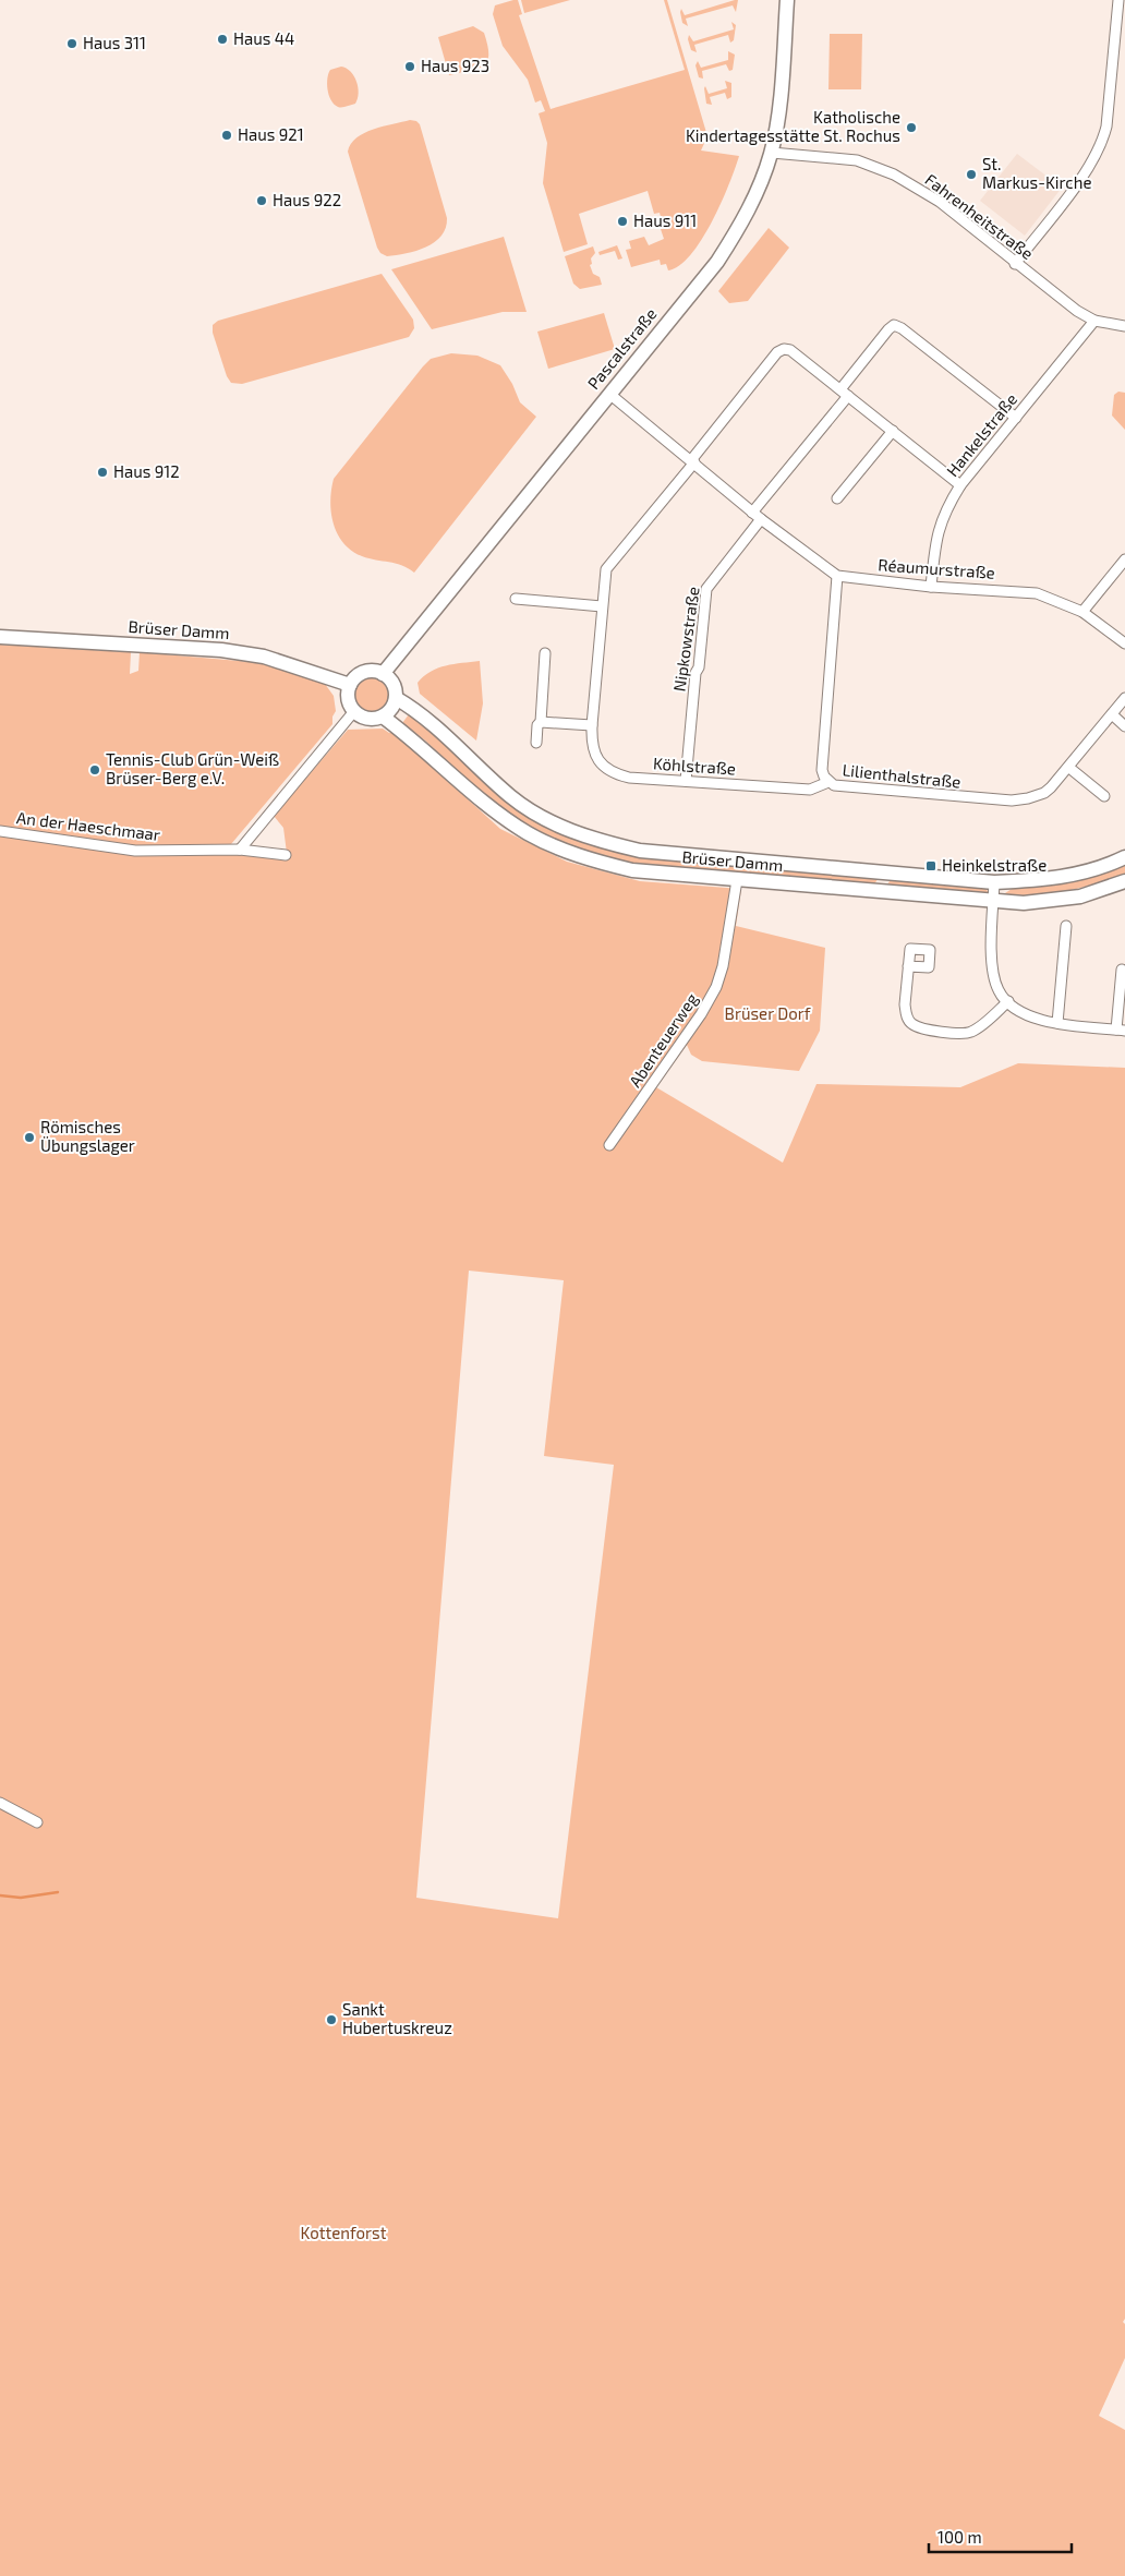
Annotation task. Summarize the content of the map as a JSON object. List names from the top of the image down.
{
  "streets": {
    "street": [
      "Fahrenheitstraße",
      "Pascalstraße",
      "Hankelstraße",
      "Réaumurstraße",
      "Brüser Damm",
      "Nipkowstraße",
      "Köhlstraße",
      "Lilienthalstraße",
      "An der Haeschmaar",
      "Abenteuerweg"
    ]
  },
  "crossings": [
    ["Fahrenheitstraße", "Pascalstraße"],
    ["Fahrenheitstraße", "Hankelstraße"],
    ["Pascalstraße", "Réaumurstraße"],
    ["Pascalstraße", "Brüser Damm"],
    ["Hankelstraße", "Réaumurstraße"],
    ["Réaumurstraße", "Nipkowstraße"],
    ["Réaumurstraße", "Köhlstraße"],
    ["Réaumurstraße", "Lilienthalstraße"],
    ["Brüser Damm", "Abenteuerweg"],
    ["Nipkowstraße", "Köhlstraße"],
    ["Köhlstraße", "Lilienthalstraße"]
  ],
  "parks": ["Brüser Dorf", "Kottenforst"],
  "places": {
    "other": [
      "Haus 44",
      "Haus 311",
      "Haus 923",
      "Katholische Kindertagesstätte St. Rochus",
      "Haus 921",
      "St. Markus-Kirche",
      "Haus 922",
      "Haus 911",
      "Haus 912",
      "Tennis-Club Grün-Weiß Brüser-Berg e.V.",
      "Römisches Übungslager",
      "Sankt Hubertuskreuz"
    ],
    "transit": ["Heinkelstraße"]
  },
  "scale_bar": "100 m"
}
